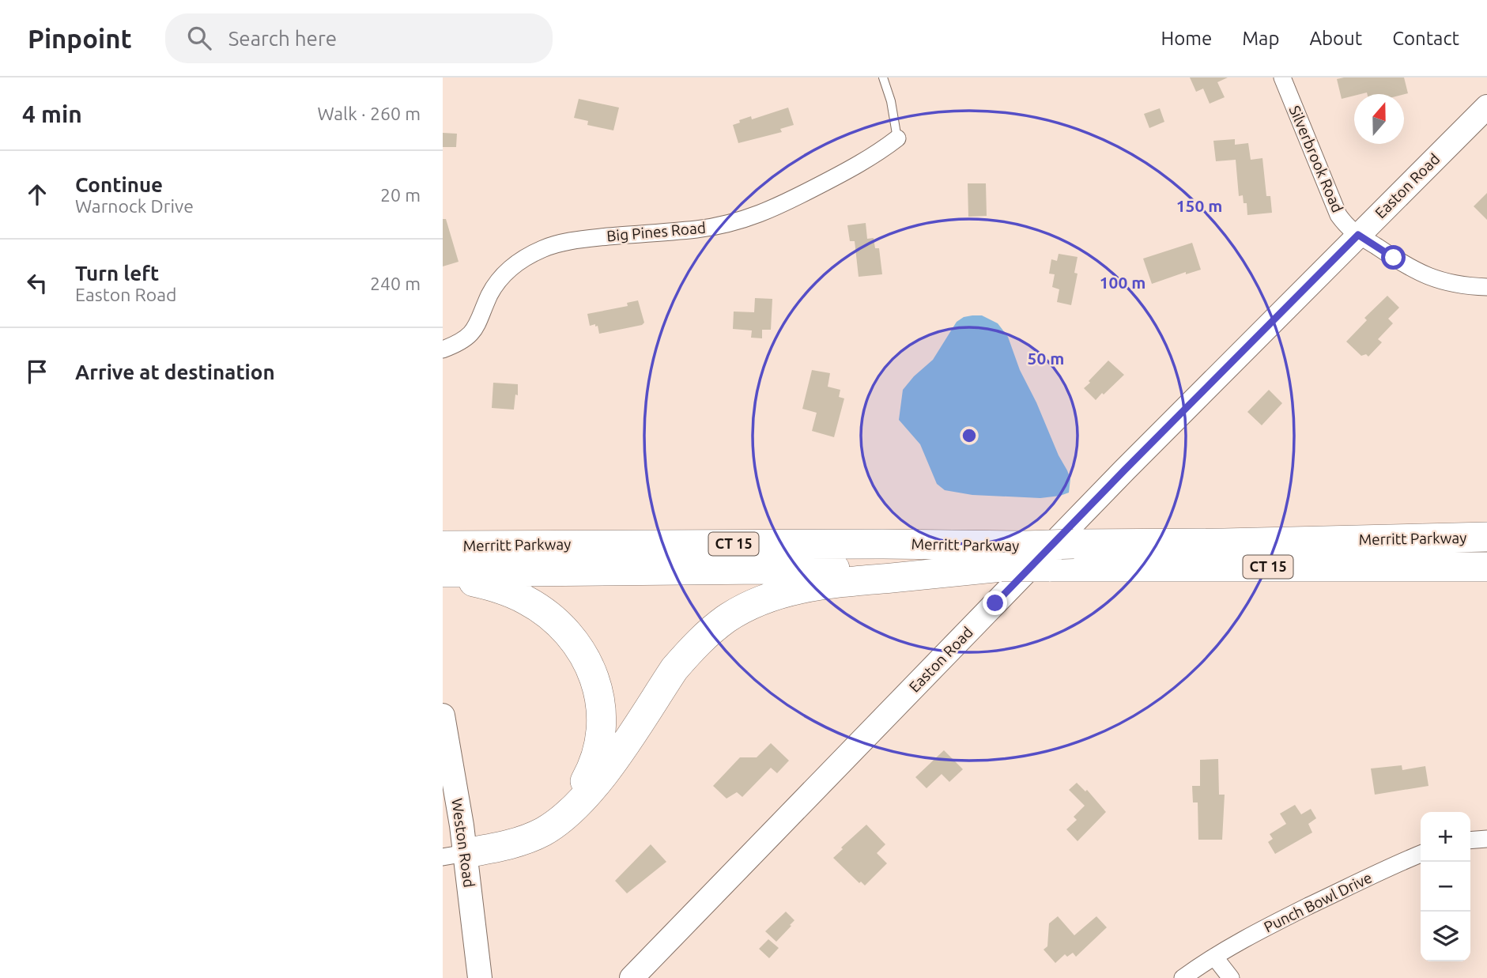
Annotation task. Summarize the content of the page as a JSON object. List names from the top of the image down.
{
  "streets": {
    "highway": ["Merritt Parkway", "CT 15"],
    "main road": ["Easton Road", "Weston Road"],
    "street": ["Silverbrook Road", "Big Pines Road", "Punch Bowl Drive"]
  },
  "crossings": [
    ["Silverbrook Road", "Easton Road"]
  ],
  "north": "top",
  "page": {
    "header": "Pinpoint",
    "search": "Search here",
    "nav": [
      "Home",
      "Map",
      "About",
      "Contact"
    ],
    "heading": ["4 min", "Walk · 260 m"],
    "list": [
      ["Continue", "Warnock Drive", "20 m"],
      ["Turn left", "Easton Road", "240 m"],
      "Arrive at destination"
    ],
    "map_buttons": ["+", "−"]
  },
  "rings": ["150 m", "100 m", "50 m"]
}
